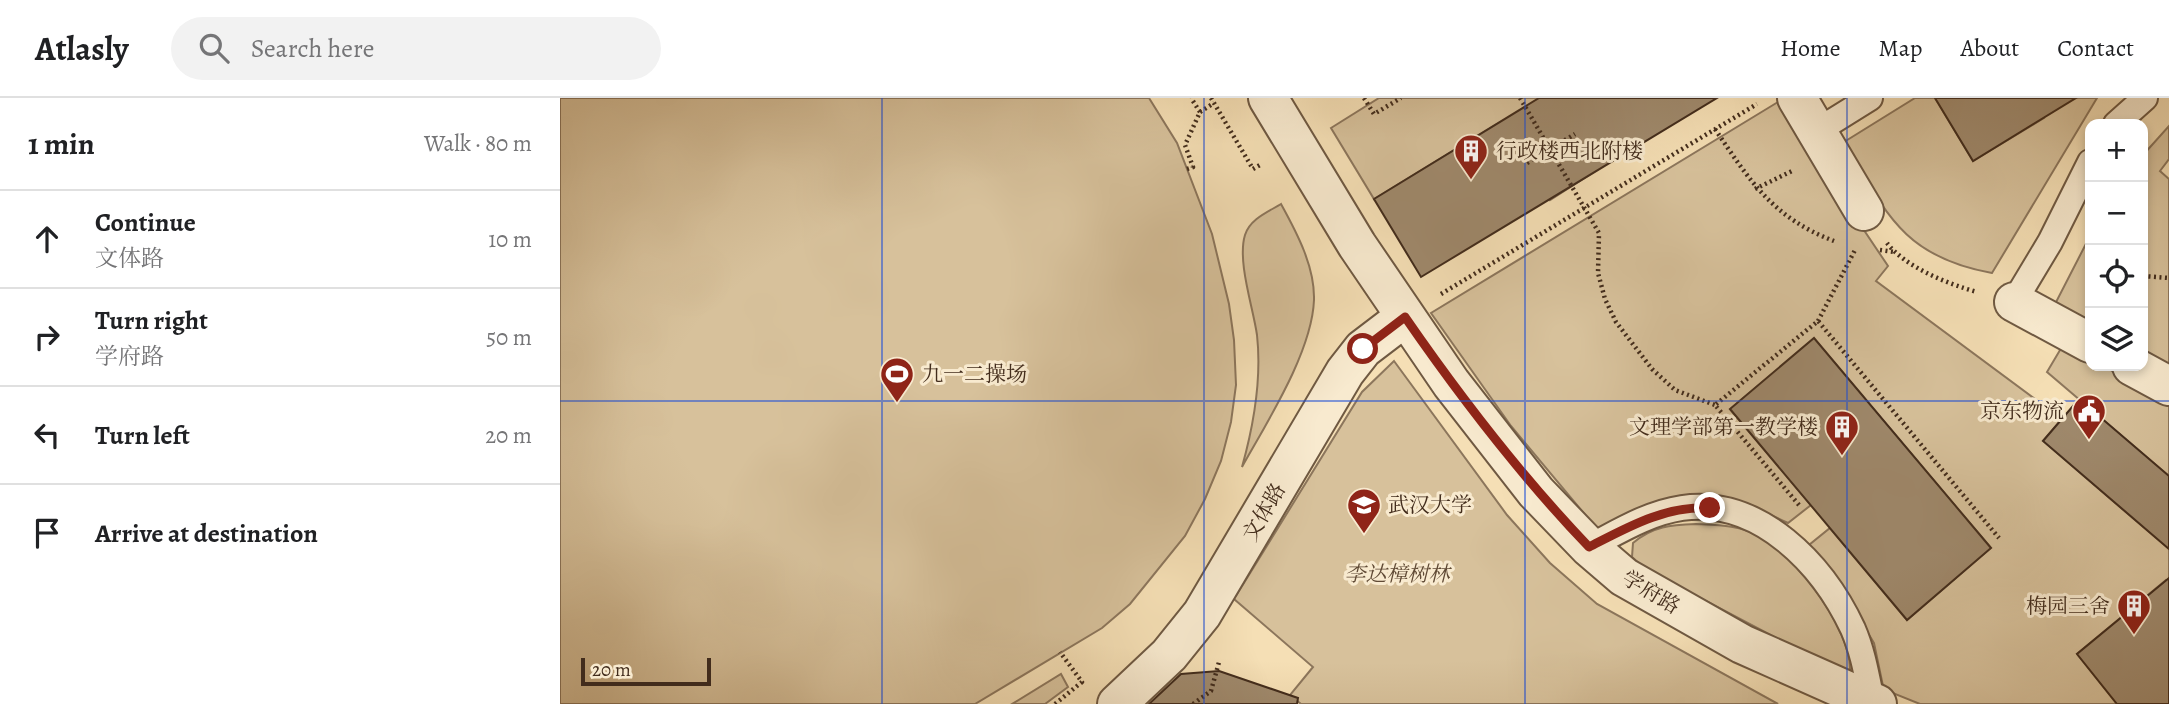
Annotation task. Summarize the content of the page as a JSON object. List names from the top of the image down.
{
  "streets": {
    "street": ["文体路", "学府路"]
  },
  "crossings": [
    ["文体路", "学府路"]
  ],
  "parks": ["李达樟树林"],
  "places": {
    "building": ["行政楼西北附楼", "文理学部第一教学楼", "梅园三舍"],
    "sports": ["九一二操场"],
    "public building": ["京东物流"],
    "school or university": ["武汉大学"]
  },
  "scale_bar": "20 m",
  "page": {
    "header": "Atlasly",
    "search": "Search here",
    "nav": [
      "Home",
      "Map",
      "About",
      "Contact"
    ],
    "heading": ["1 min", "Walk · 80 m"],
    "map_buttons": ["+", "−"],
    "list": [
      ["Continue", "文体路", "10 m"],
      ["Turn right", "学府路", "50 m"],
      ["Turn left", "20 m"],
      "Arrive at destination"
    ],
    "scale": "20 m"
  }
}
